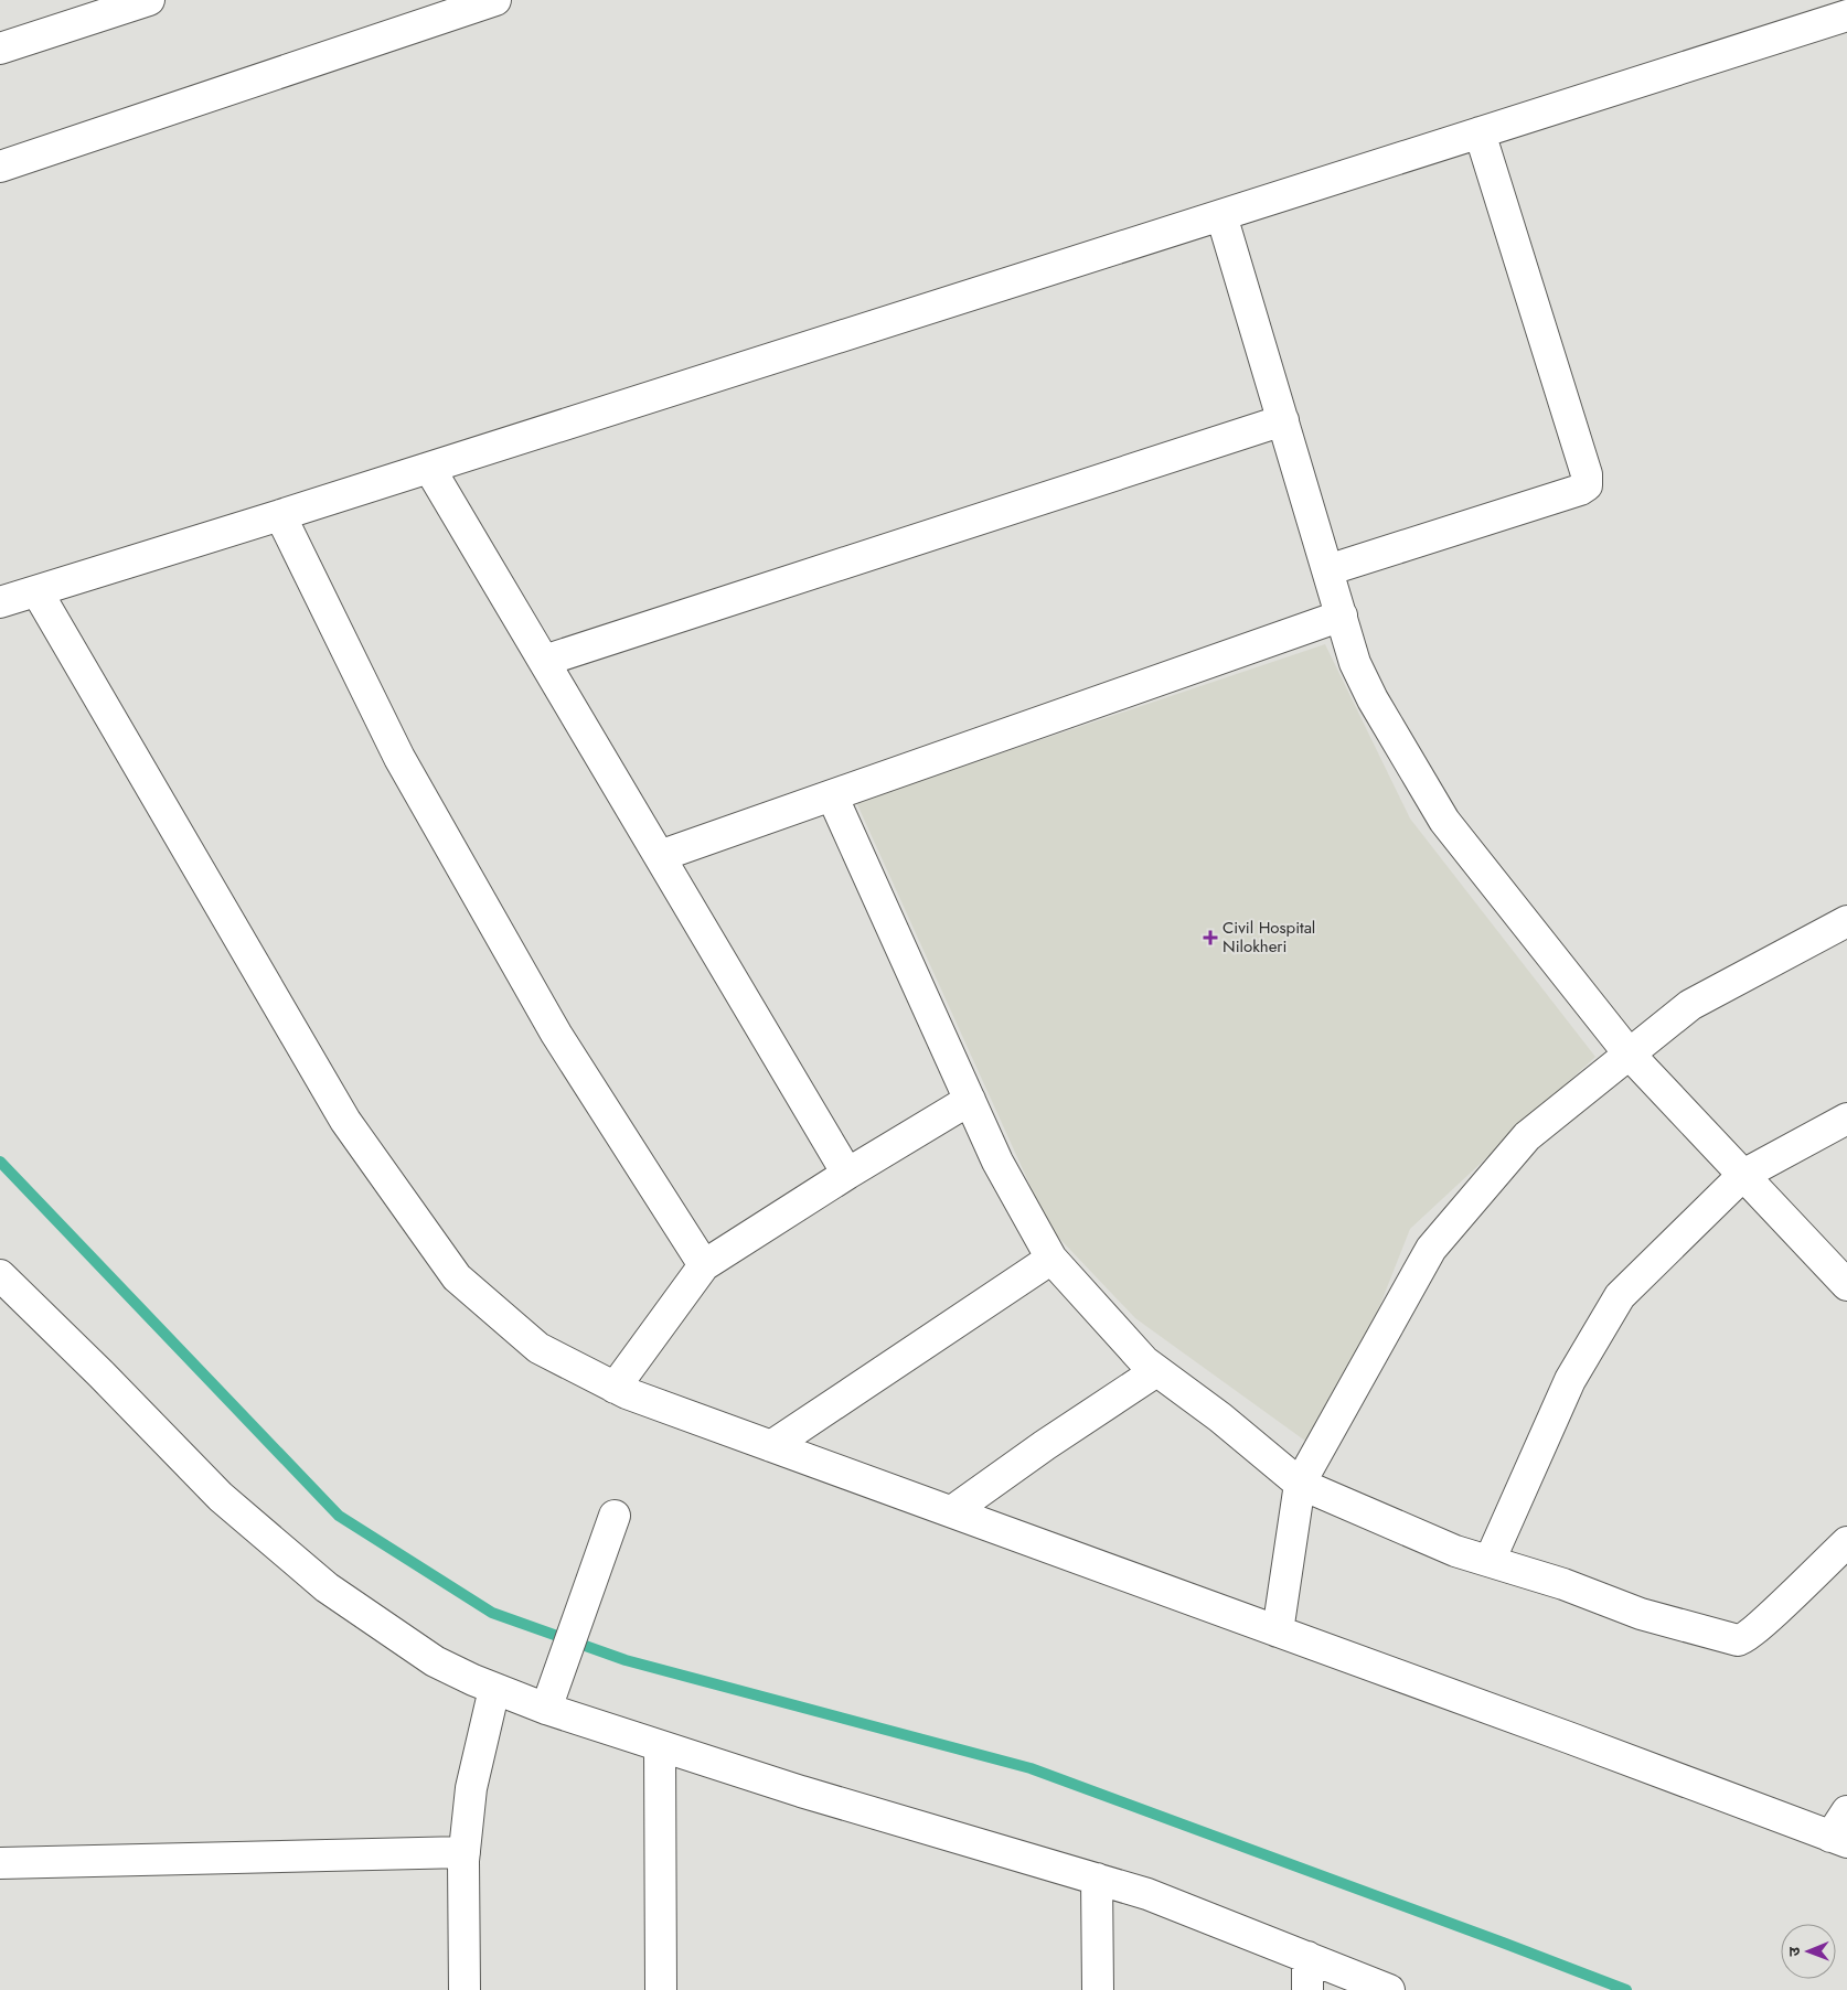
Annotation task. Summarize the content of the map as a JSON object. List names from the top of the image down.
{
  "places": {
    "health": ["Civil Hospital Nilokheri"]
  },
  "north": "left"
}
